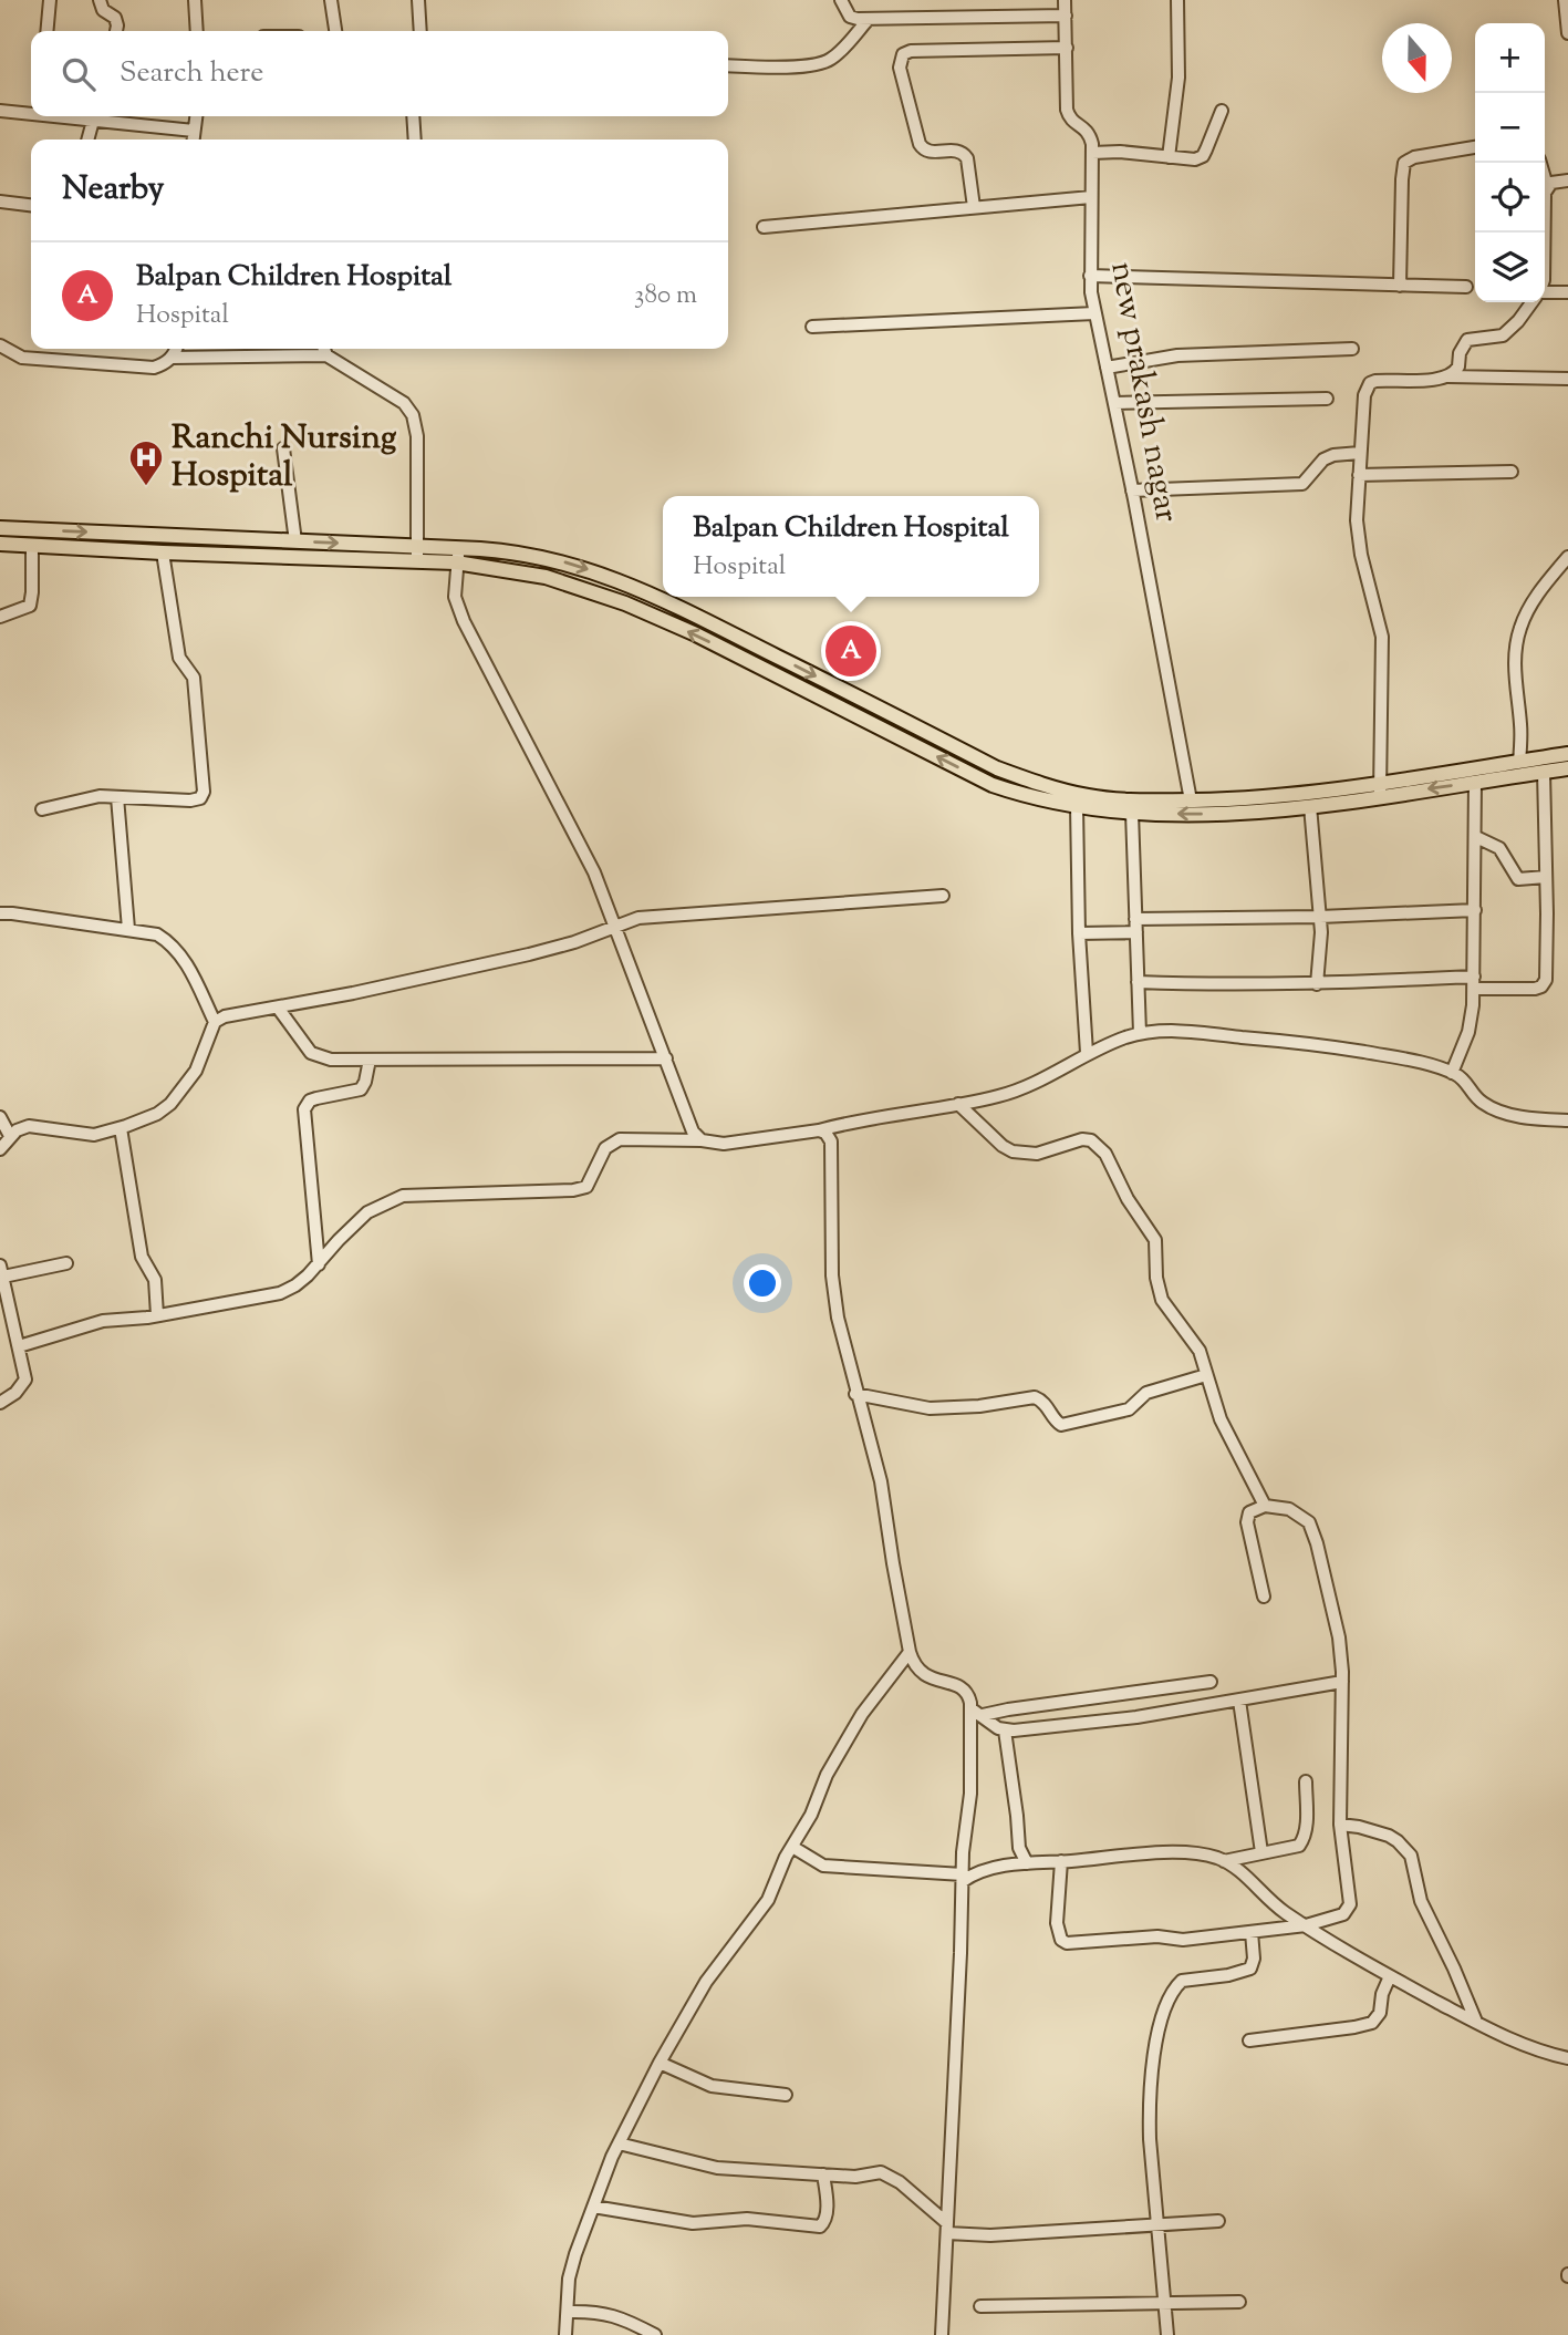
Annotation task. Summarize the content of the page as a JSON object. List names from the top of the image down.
{
  "streets": {
    "street": ["new prakash nagar"]
  },
  "places": {
    "hospital": ["Ranchi Nursing Hospital"]
  },
  "north": "bottom",
  "page": {
    "map_buttons": ["+", "−"],
    "search": "Search here",
    "heading": "Nearby",
    "list": [
      {
        "mark": "A",
        "name": "Balpan Children Hospital",
        "note": "Hospital",
        "value": "380 m"
      }
    ],
    "popup": ["Balpan Children Hospital", "Hospital"],
    "pins": "A"
  }
}
